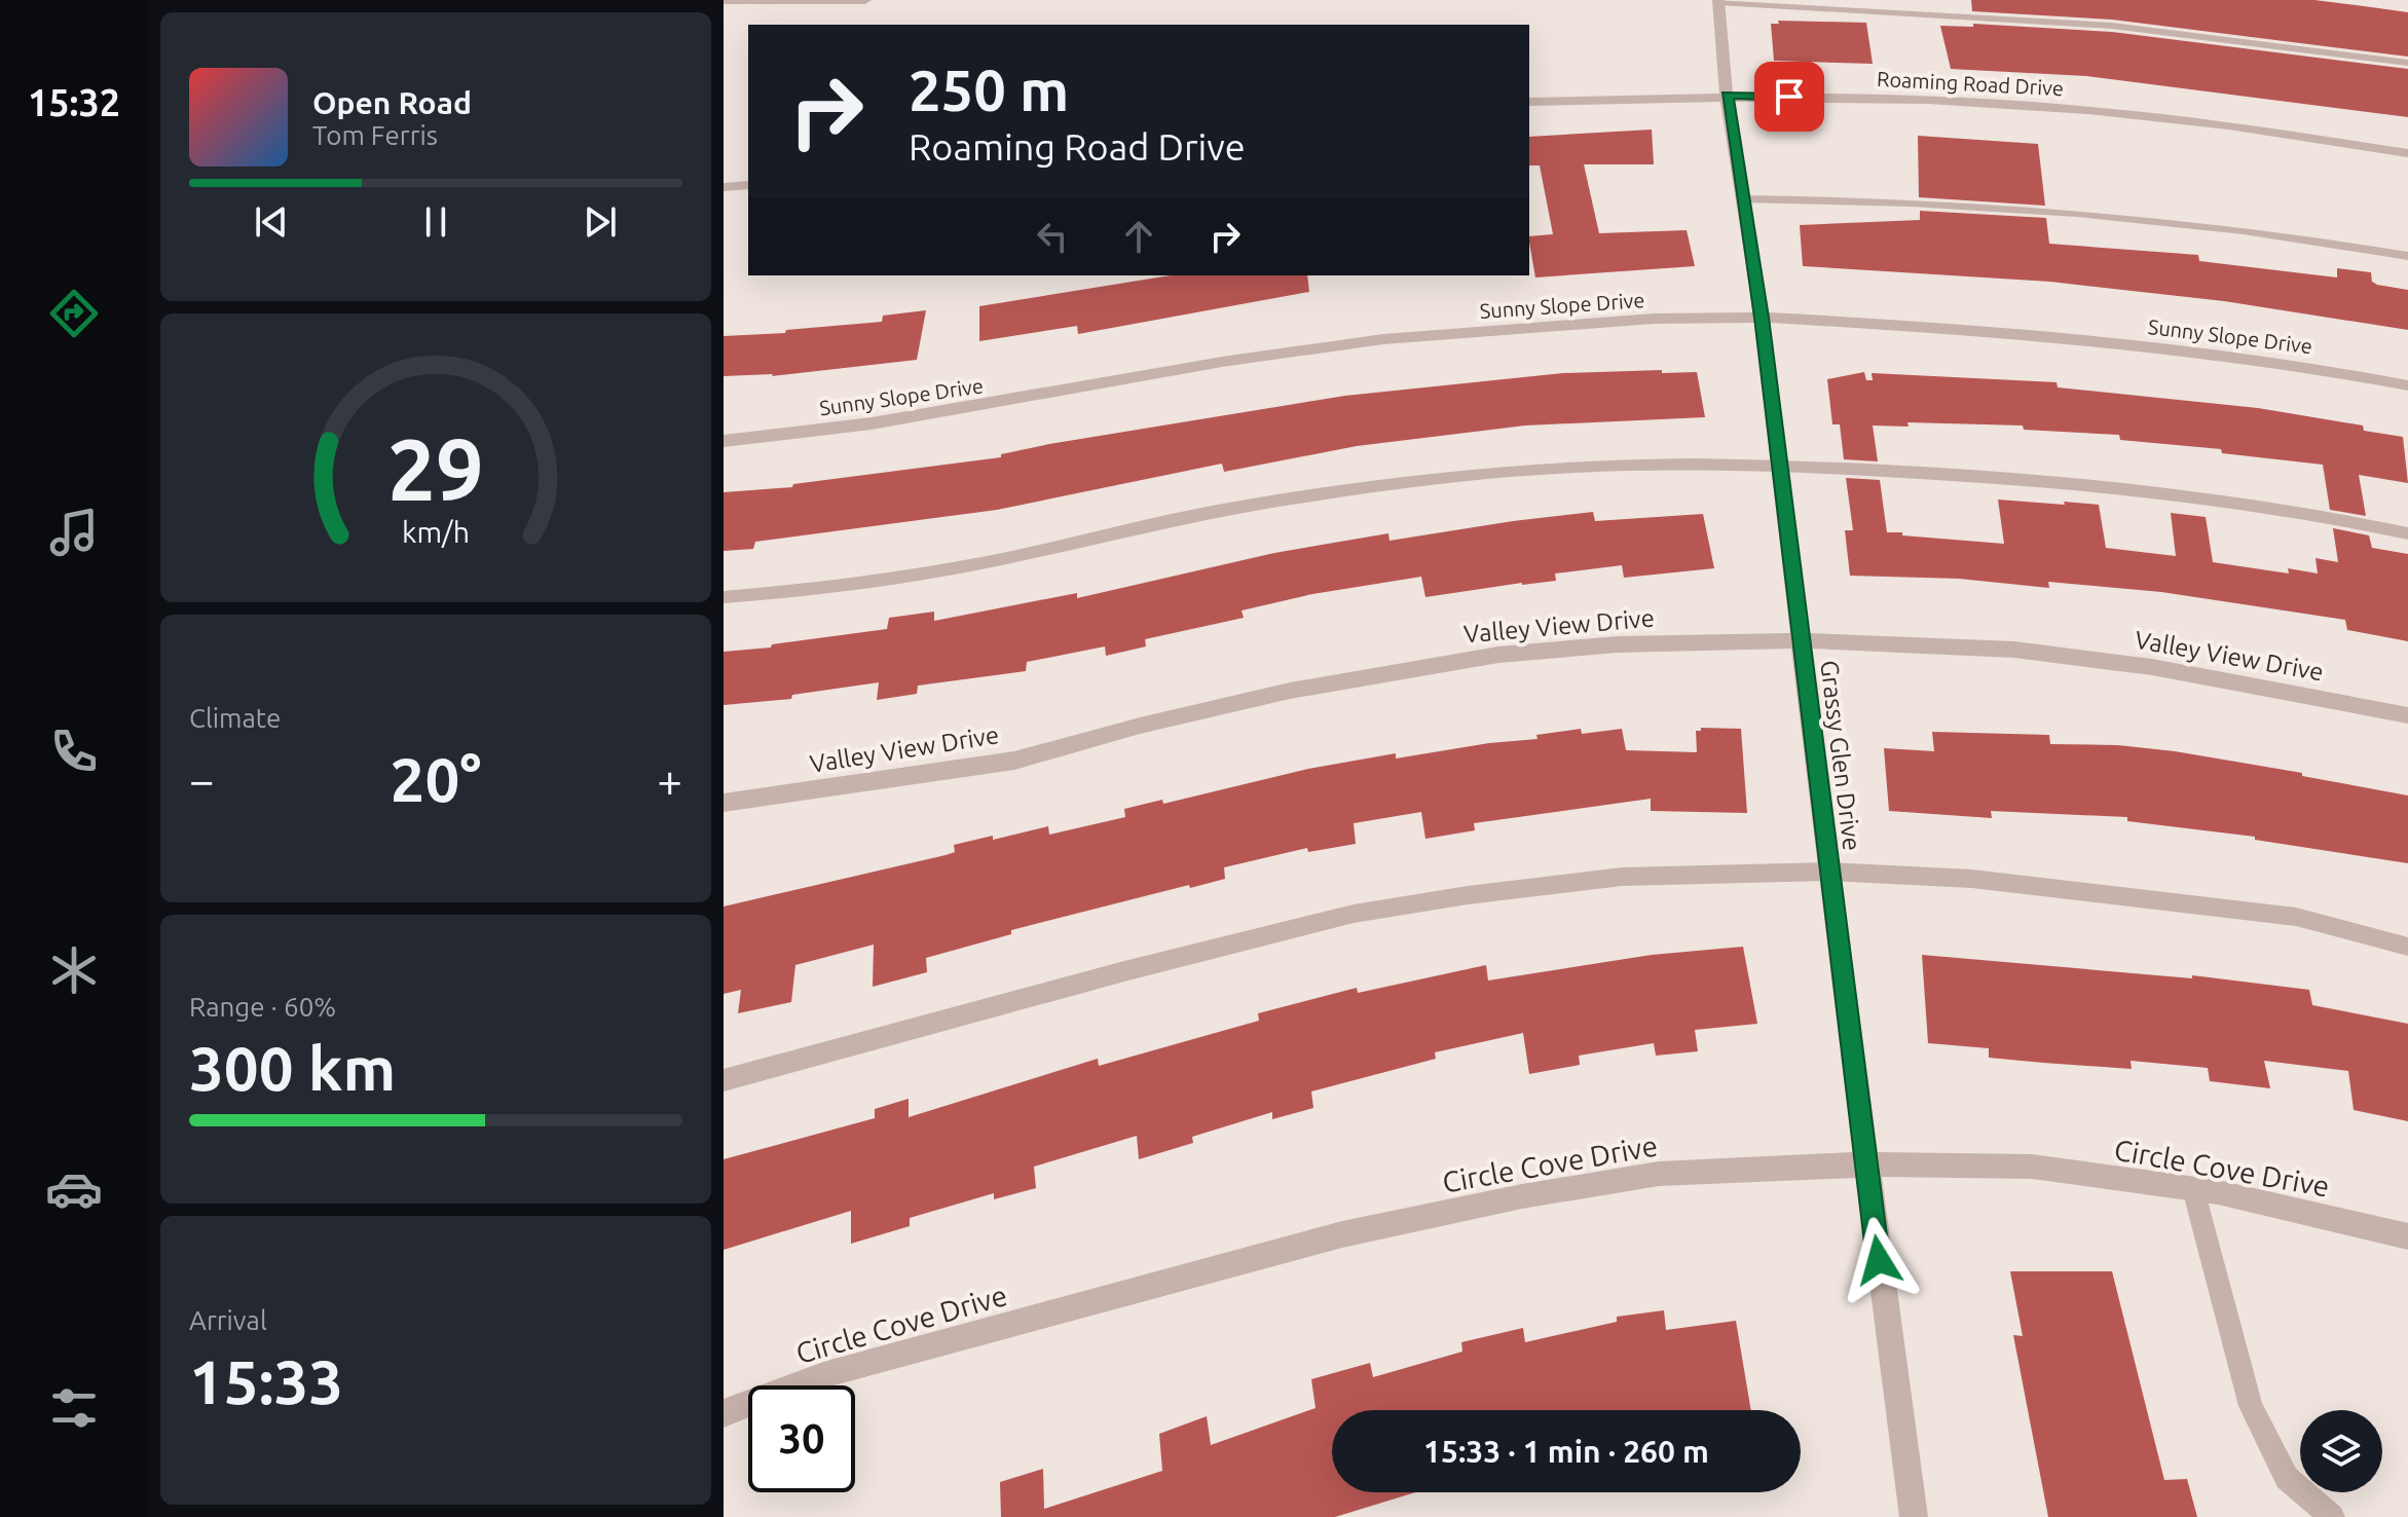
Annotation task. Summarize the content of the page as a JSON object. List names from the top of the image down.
{
  "streets": {
    "street": [
      "Roaming Road Drive",
      "Sunny Slope Drive",
      "Valley View Drive",
      "Grassy Glen Drive",
      "Circle Cove Drive"
    ]
  },
  "crossings": [
    ["Roaming Road Drive", "Grassy Glen Drive"],
    ["Sunny Slope Drive", "Grassy Glen Drive"],
    ["Valley View Drive", "Grassy Glen Drive"],
    ["Grassy Glen Drive", "Circle Cove Drive"]
  ],
  "page": {
    "tabs": "15:32",
    "turn": ["250 m", "Roaming Road Drive"],
    "song": ["Open Road", "Tom Ferris"],
    "tile": [
      "Climate",
      ["Range · 60%", "300 km"],
      ["Arrival", "15:33"]
    ],
    "heat": ["−", "20°", "+"],
    "limit": "30",
    "trip": "15:33 · 1 min · 260 m",
    "gauge": ["29", "km/h"]
  }
}
